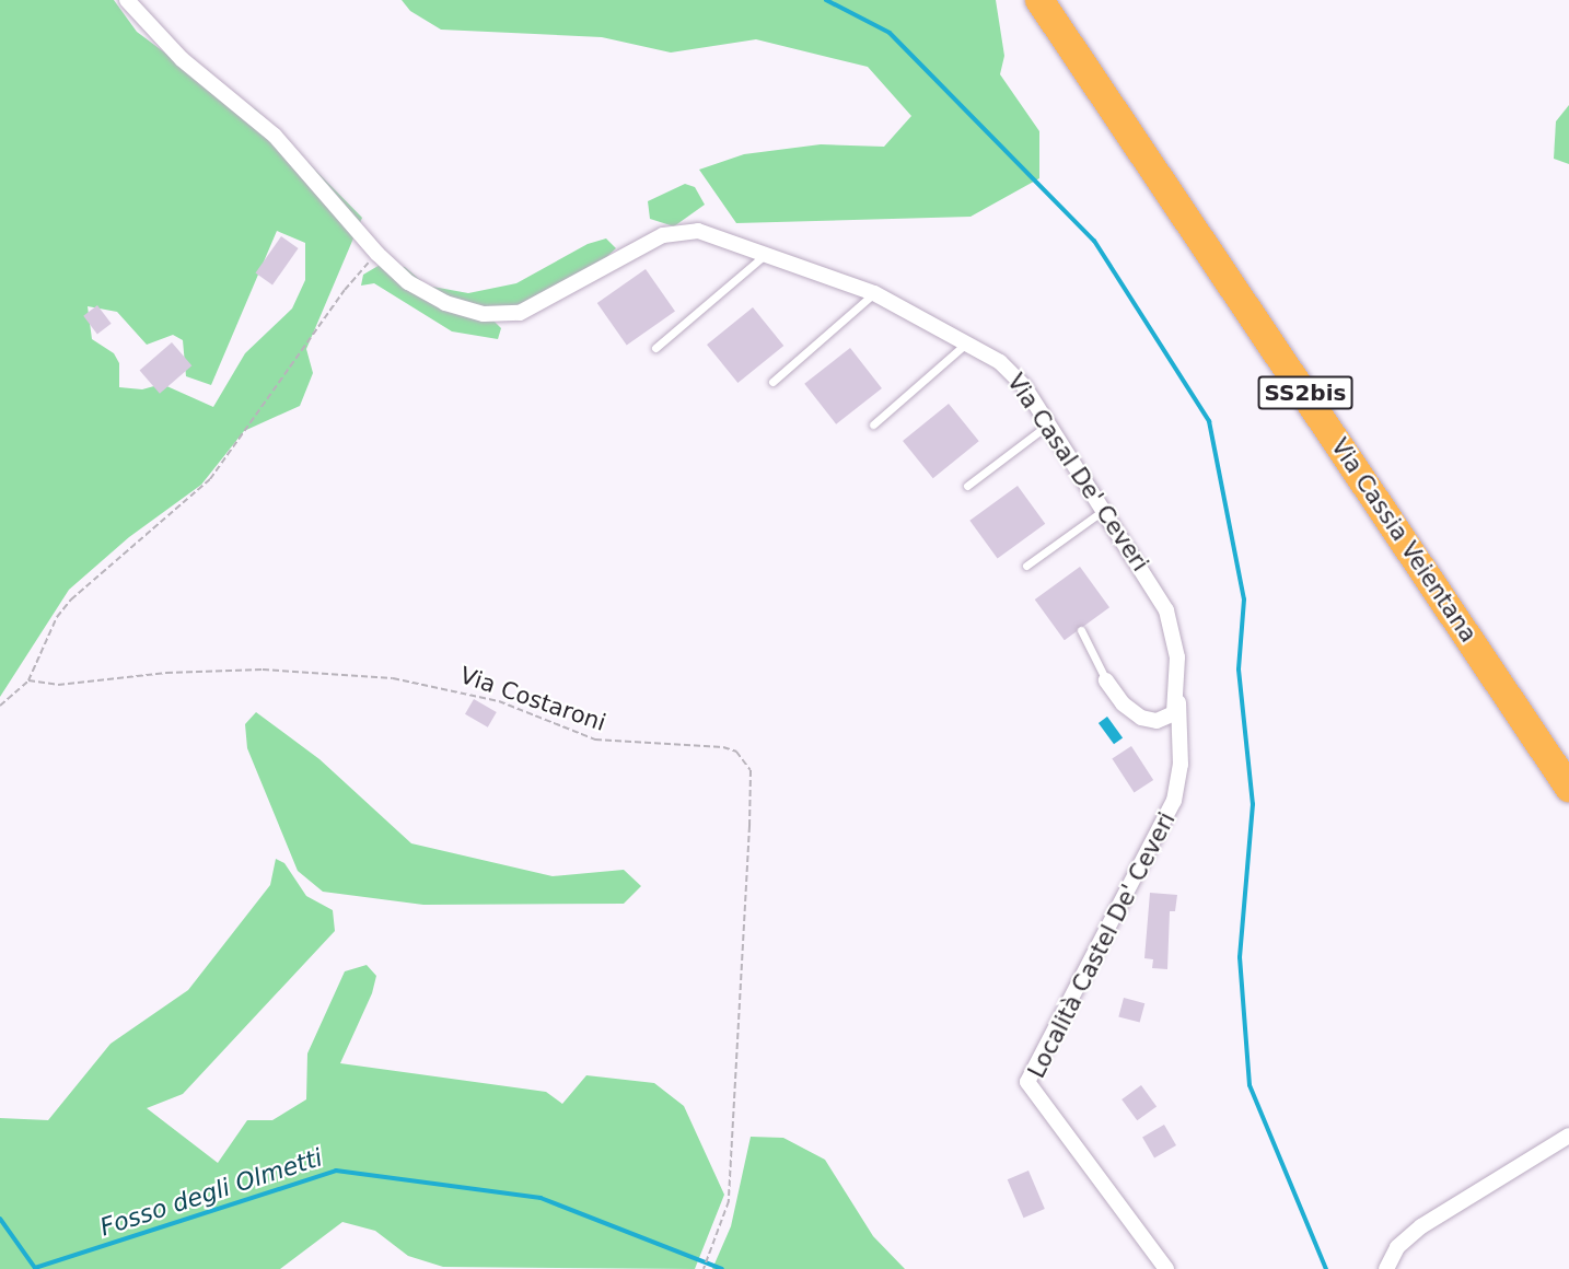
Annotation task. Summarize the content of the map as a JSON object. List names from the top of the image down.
{
  "streets": {
    "highway": ["SS2bis", "Via Cassia Veientana"],
    "street": ["Via Casal De' Ceveri", "Località Castel De' Ceveri"],
    "path": ["Via Costaroni"]
  },
  "crossings": [
    ["Via Casal De' Ceveri", "Località Castel De' Ceveri"]
  ],
  "water": ["Fosso degli Olmetti"]
}
